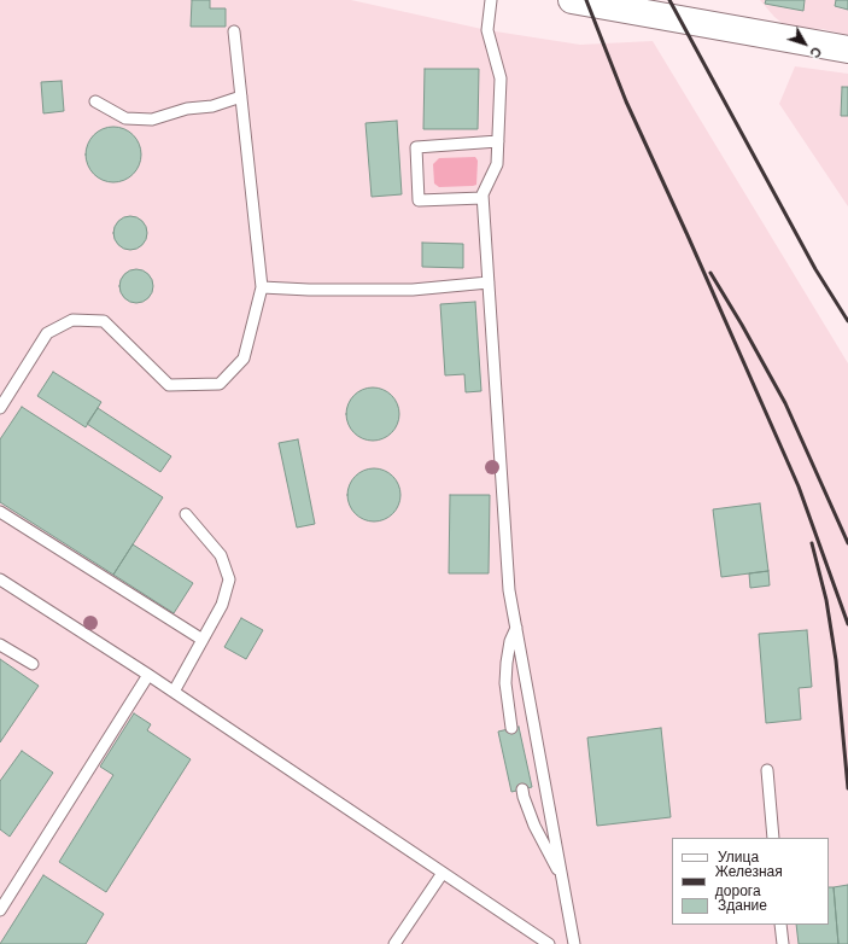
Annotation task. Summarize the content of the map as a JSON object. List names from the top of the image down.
{
  "legend": ["Улица", "Железная дорога", "Здание"],
  "north": "bottom right"
}
